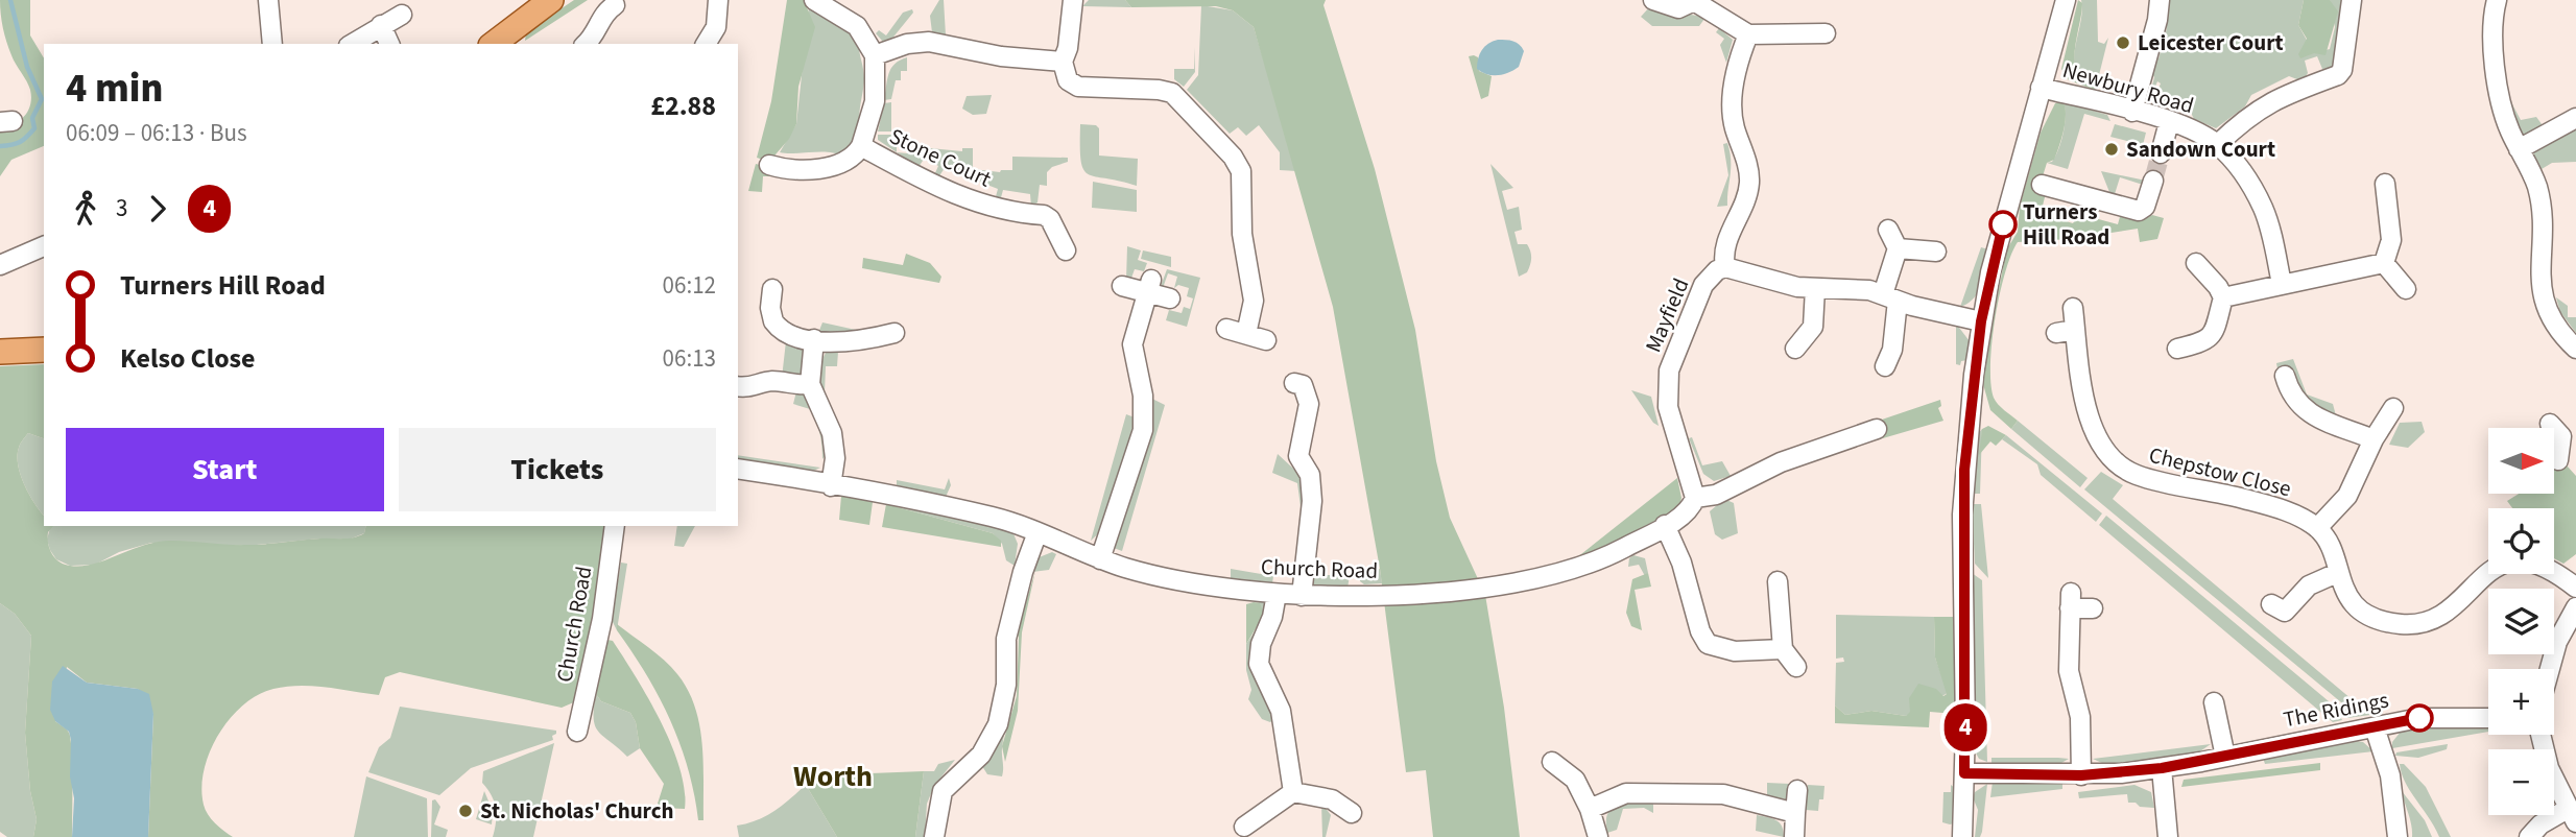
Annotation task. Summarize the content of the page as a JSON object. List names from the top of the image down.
{
  "streets": {
    "street": [
      "Newbury Road",
      "Stone Court",
      "Mayfield",
      "Chepstow Close",
      "Church Road",
      "The Ridings"
    ]
  },
  "crossings": [
    ["Mayfield", "Church Road"]
  ],
  "districts": ["Worth"],
  "places": [
    "Leicester Court",
    "Sandown Court",
    "Turners Hill Road",
    "St. Nicholas' Church"
  ],
  "lines": ["bus line 4"],
  "north": "right",
  "page": {
    "on_map": "4",
    "heading": ["4 min", "06:09 – 06:13 · Bus", "£2.88"],
    "legs": ["3", "4"],
    "list": [
      {
        "name": "Turners Hill Road",
        "value": "06:12"
      },
      {
        "name": "Kelso Close",
        "value": "06:13"
      }
    ],
    "buttons": ["Start", "Tickets"],
    "map_buttons": ["+", "−"]
  }
}
